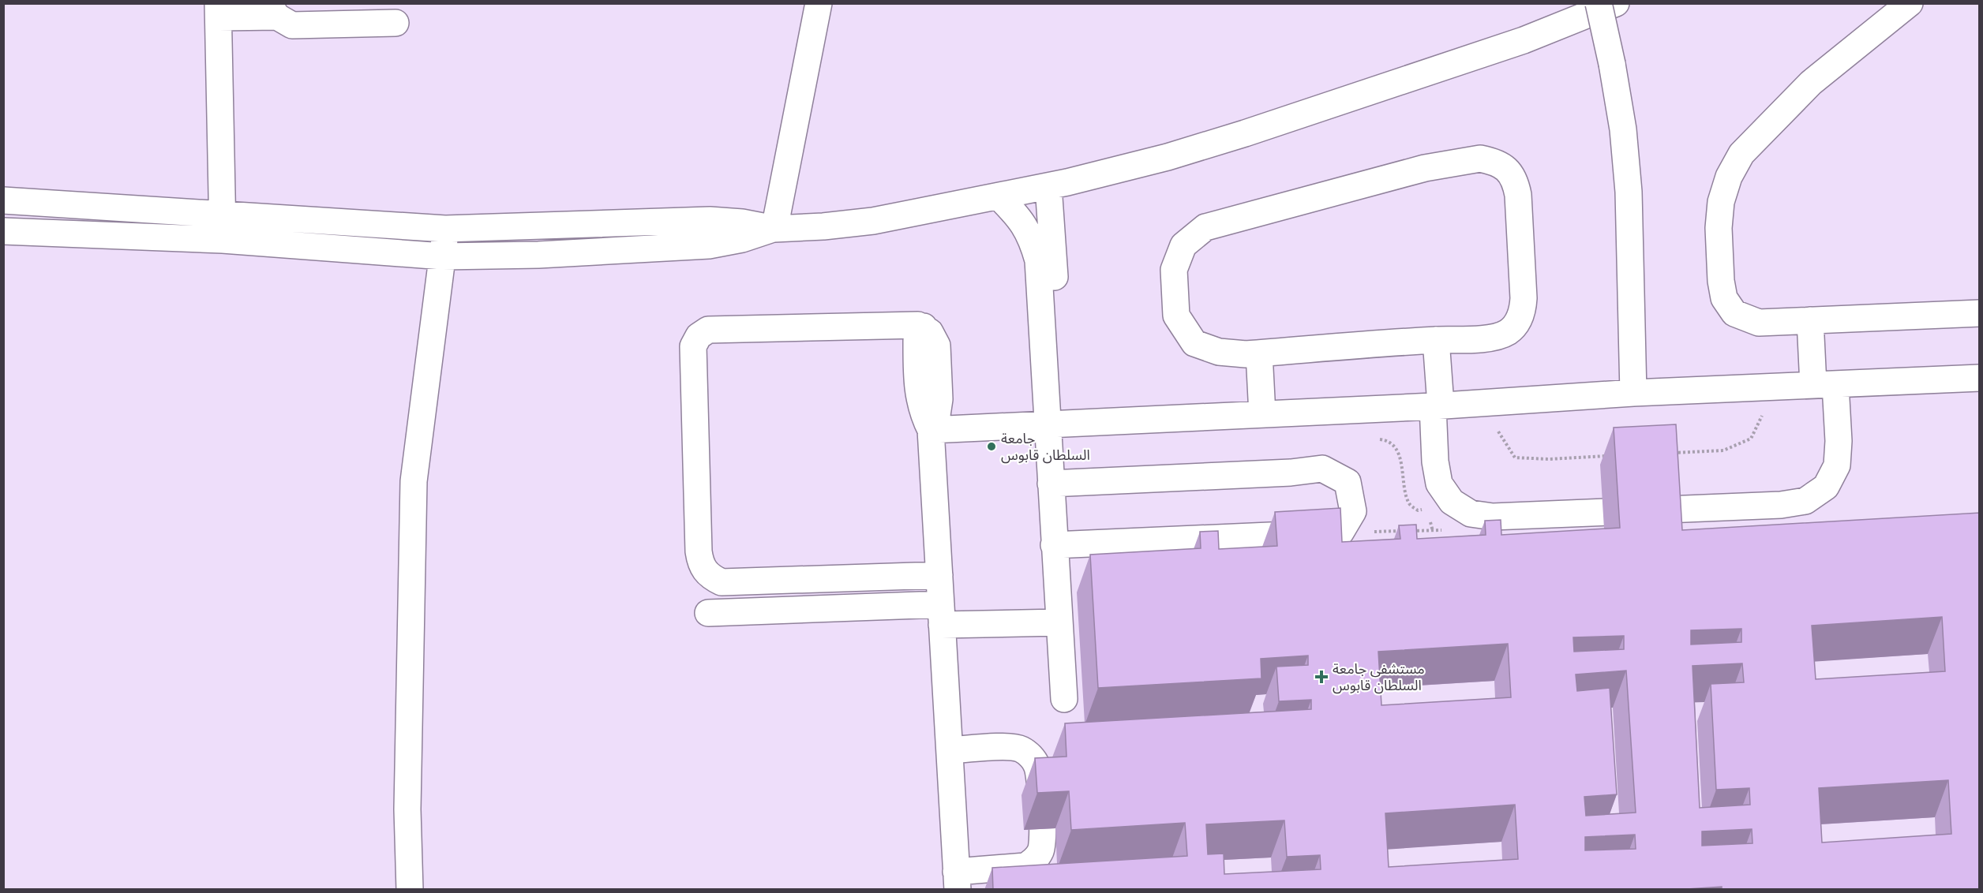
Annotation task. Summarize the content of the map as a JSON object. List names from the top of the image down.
{
  "places": {
    "other": ["جامعة السلطان قابوس"],
    "health": ["مستشفى جامعة السلطان قابوس"]
  }
}
